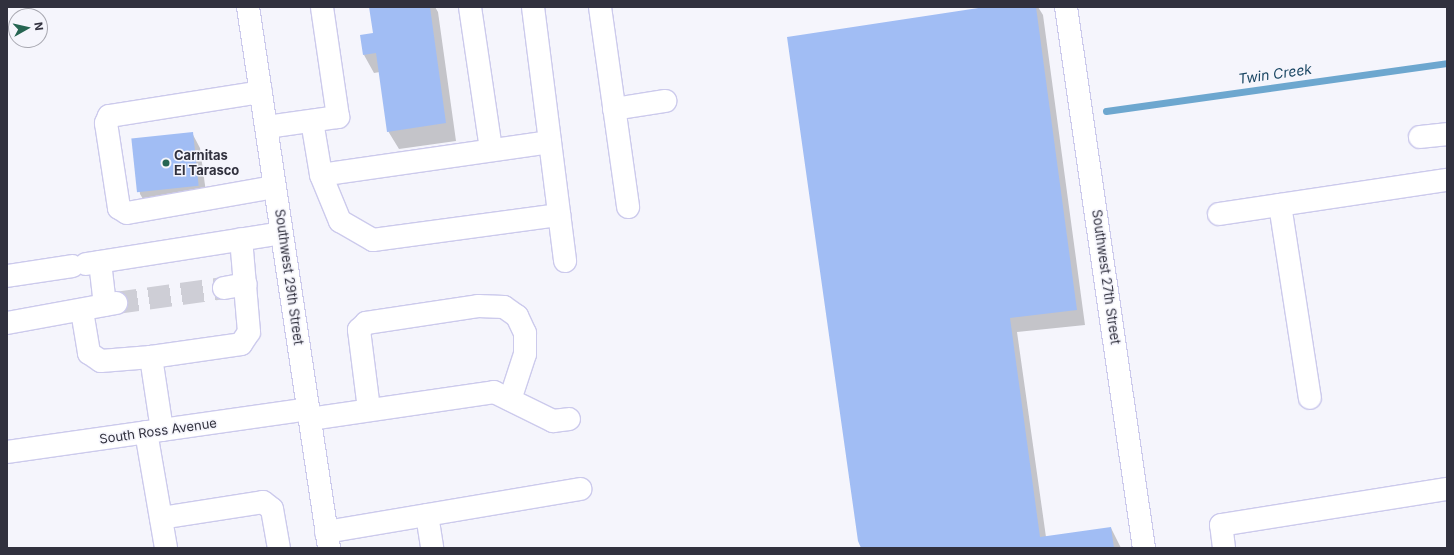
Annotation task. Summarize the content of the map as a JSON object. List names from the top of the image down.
{
  "streets": {
    "street": ["Southwest 29th Street", "Southwest 27th Street", "South Ross Avenue"]
  },
  "crossings": [
    ["Southwest 29th Street", "South Ross Avenue"]
  ],
  "water": ["Twin Creek"],
  "places": ["Carnitas El Tarasco"],
  "north": "right"
}
